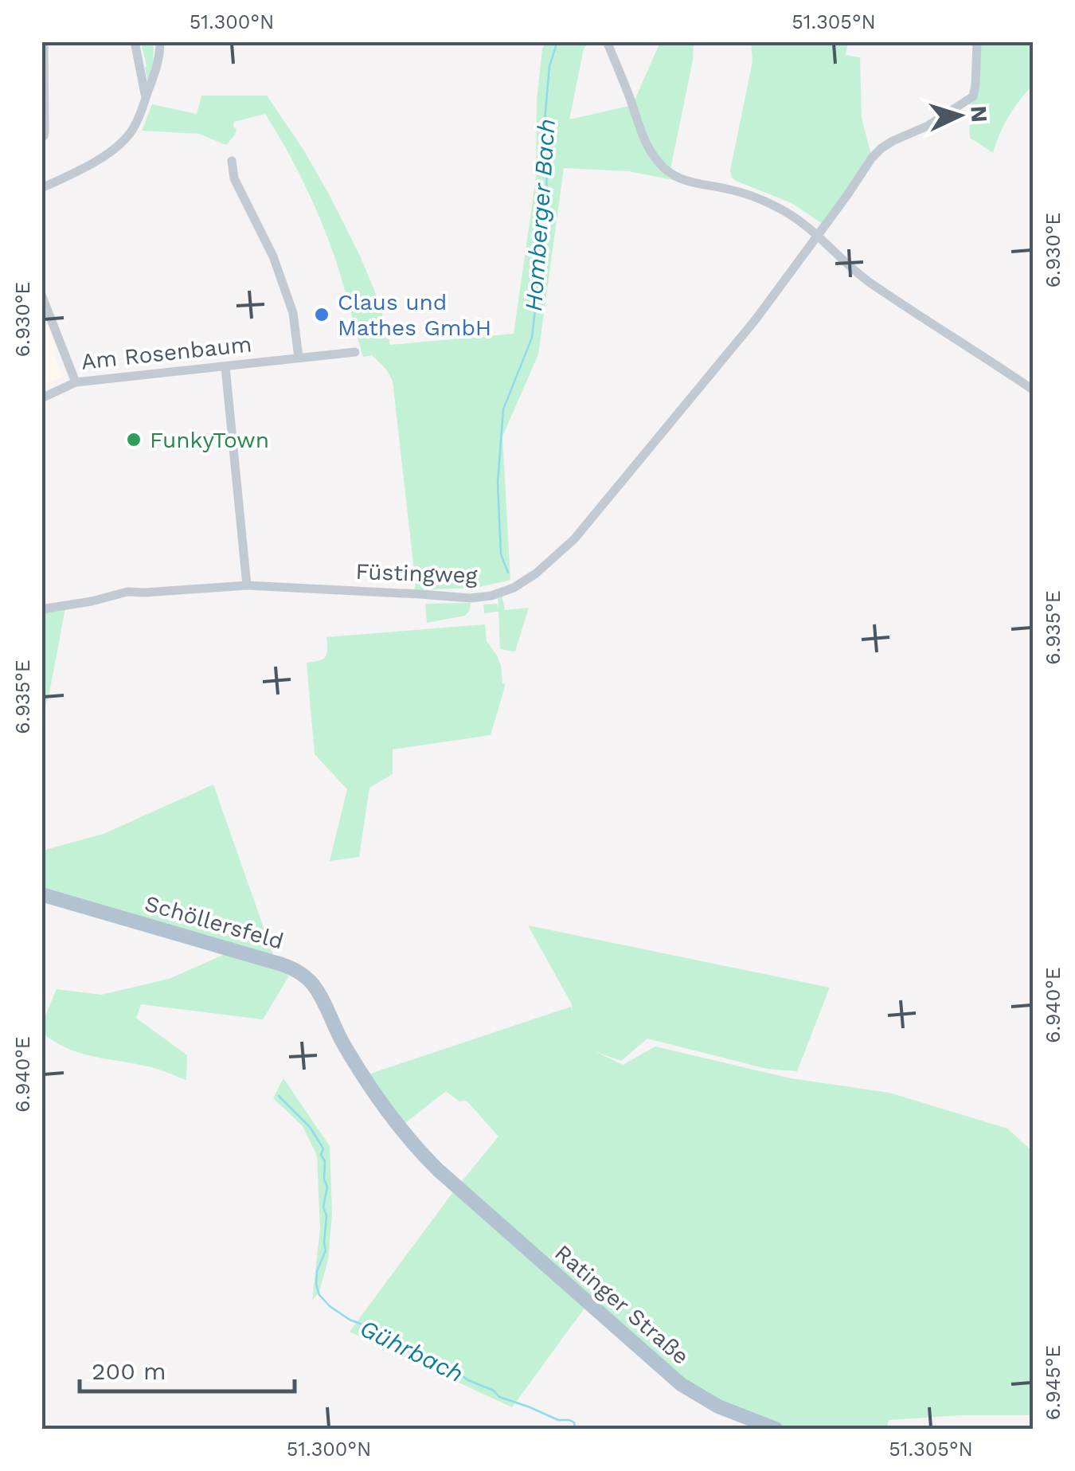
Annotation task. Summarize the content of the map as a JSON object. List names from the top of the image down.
{
  "streets": {
    "main road": ["Schöllersfeld", "Ratinger Straße"],
    "street": ["Am Rosenbaum", "Füstingweg"]
  },
  "crossings": [
    ["Schöllersfeld", "Ratinger Straße"]
  ],
  "water": ["Homberger Bach", "Gührbach"],
  "places": ["Claus und Mathes GmbH", "FunkyTown"],
  "scale_bar": "200 m",
  "north": "right",
  "coordinates": [
    "51.300°N",
    "51.305°N",
    "6.930°E",
    "6.935°E",
    "6.940°E",
    "6.945°E"
  ]
}
